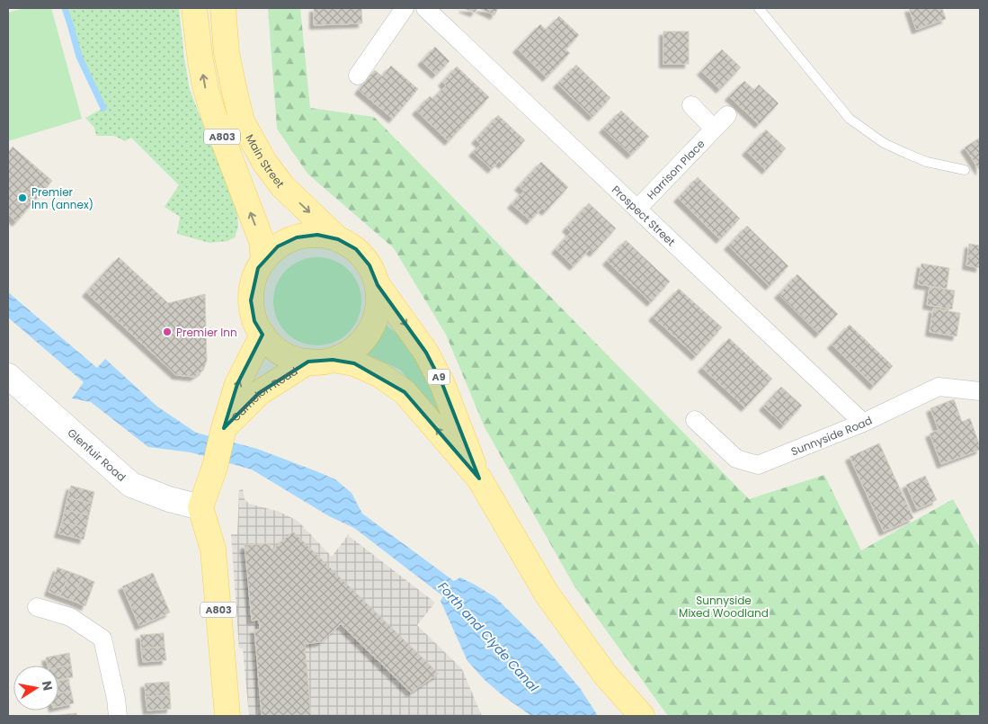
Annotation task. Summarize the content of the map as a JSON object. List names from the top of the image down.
{
  "streets": {
    "main road": [
      "A803",
      "Main Street",
      "A9",
      "Camelon Road",
      "Glenfuir Road"
    ],
    "street": ["Harrison Place", "Prospect Street", "Sunnyside Road"]
  },
  "crossings": [
    ["A803", "Main Street"],
    ["A803", "A9"],
    ["A803", "Camelon Road"],
    ["A803", "Glenfuir Road"],
    ["Main Street", "A9"],
    ["Main Street", "Camelon Road"],
    ["Harrison Place", "Prospect Street"],
    ["Prospect Street", "Sunnyside Road"],
    ["A9", "Camelon Road"],
    ["Camelon Road", "Glenfuir Road"]
  ],
  "water": ["Forth and Clyde Canal"],
  "parks": ["Sunnyside Mixed Woodland"],
  "places": ["Premier Inn (annex)", "Premier Inn"],
  "north": "right"
}
